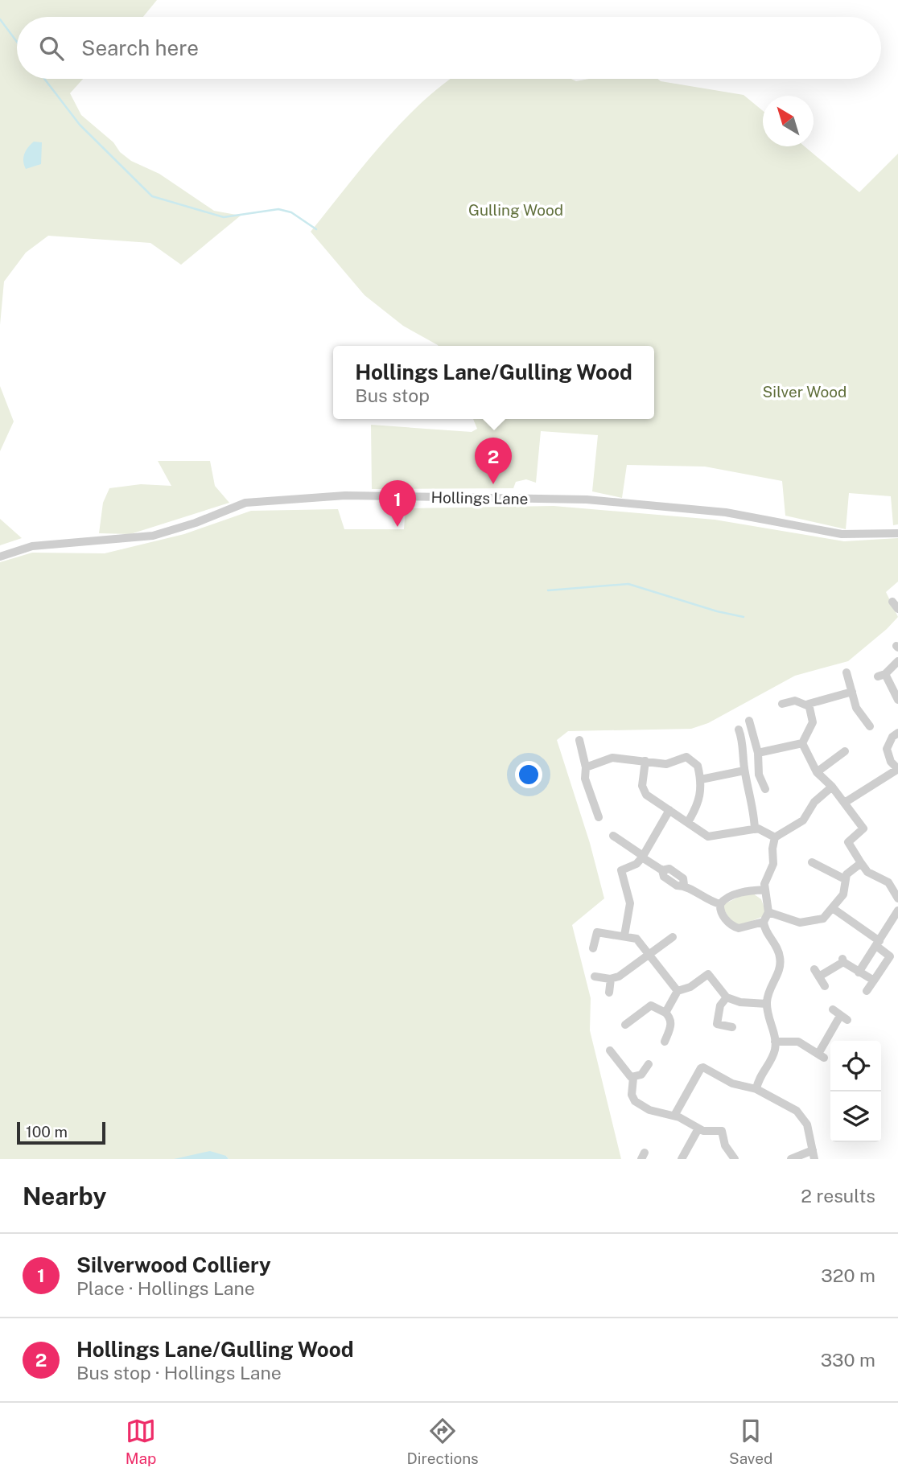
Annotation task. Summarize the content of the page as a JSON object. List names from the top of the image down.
{
  "streets": {
    "street": ["Hollings Lane"]
  },
  "parks": ["Gulling Wood", "Silver Wood"],
  "scale_bar": "100 m",
  "north": "top left",
  "page": {
    "search": "Search here",
    "popup": ["Hollings Lane/Gulling Wood", "Bus stop"],
    "pins": ["2", "1"],
    "scale": "100 m",
    "heading": ["Nearby", "2 results"],
    "list": [
      {
        "mark": "1",
        "name": "Silverwood Colliery",
        "note": "Place · Hollings Lane",
        "value": "320 m"
      },
      {
        "mark": "2",
        "name": "Hollings Lane/Gulling Wood",
        "note": "Bus stop · Hollings Lane",
        "value": "330 m"
      }
    ],
    "nav": ["Map", "Directions", "Saved"]
  }
}
